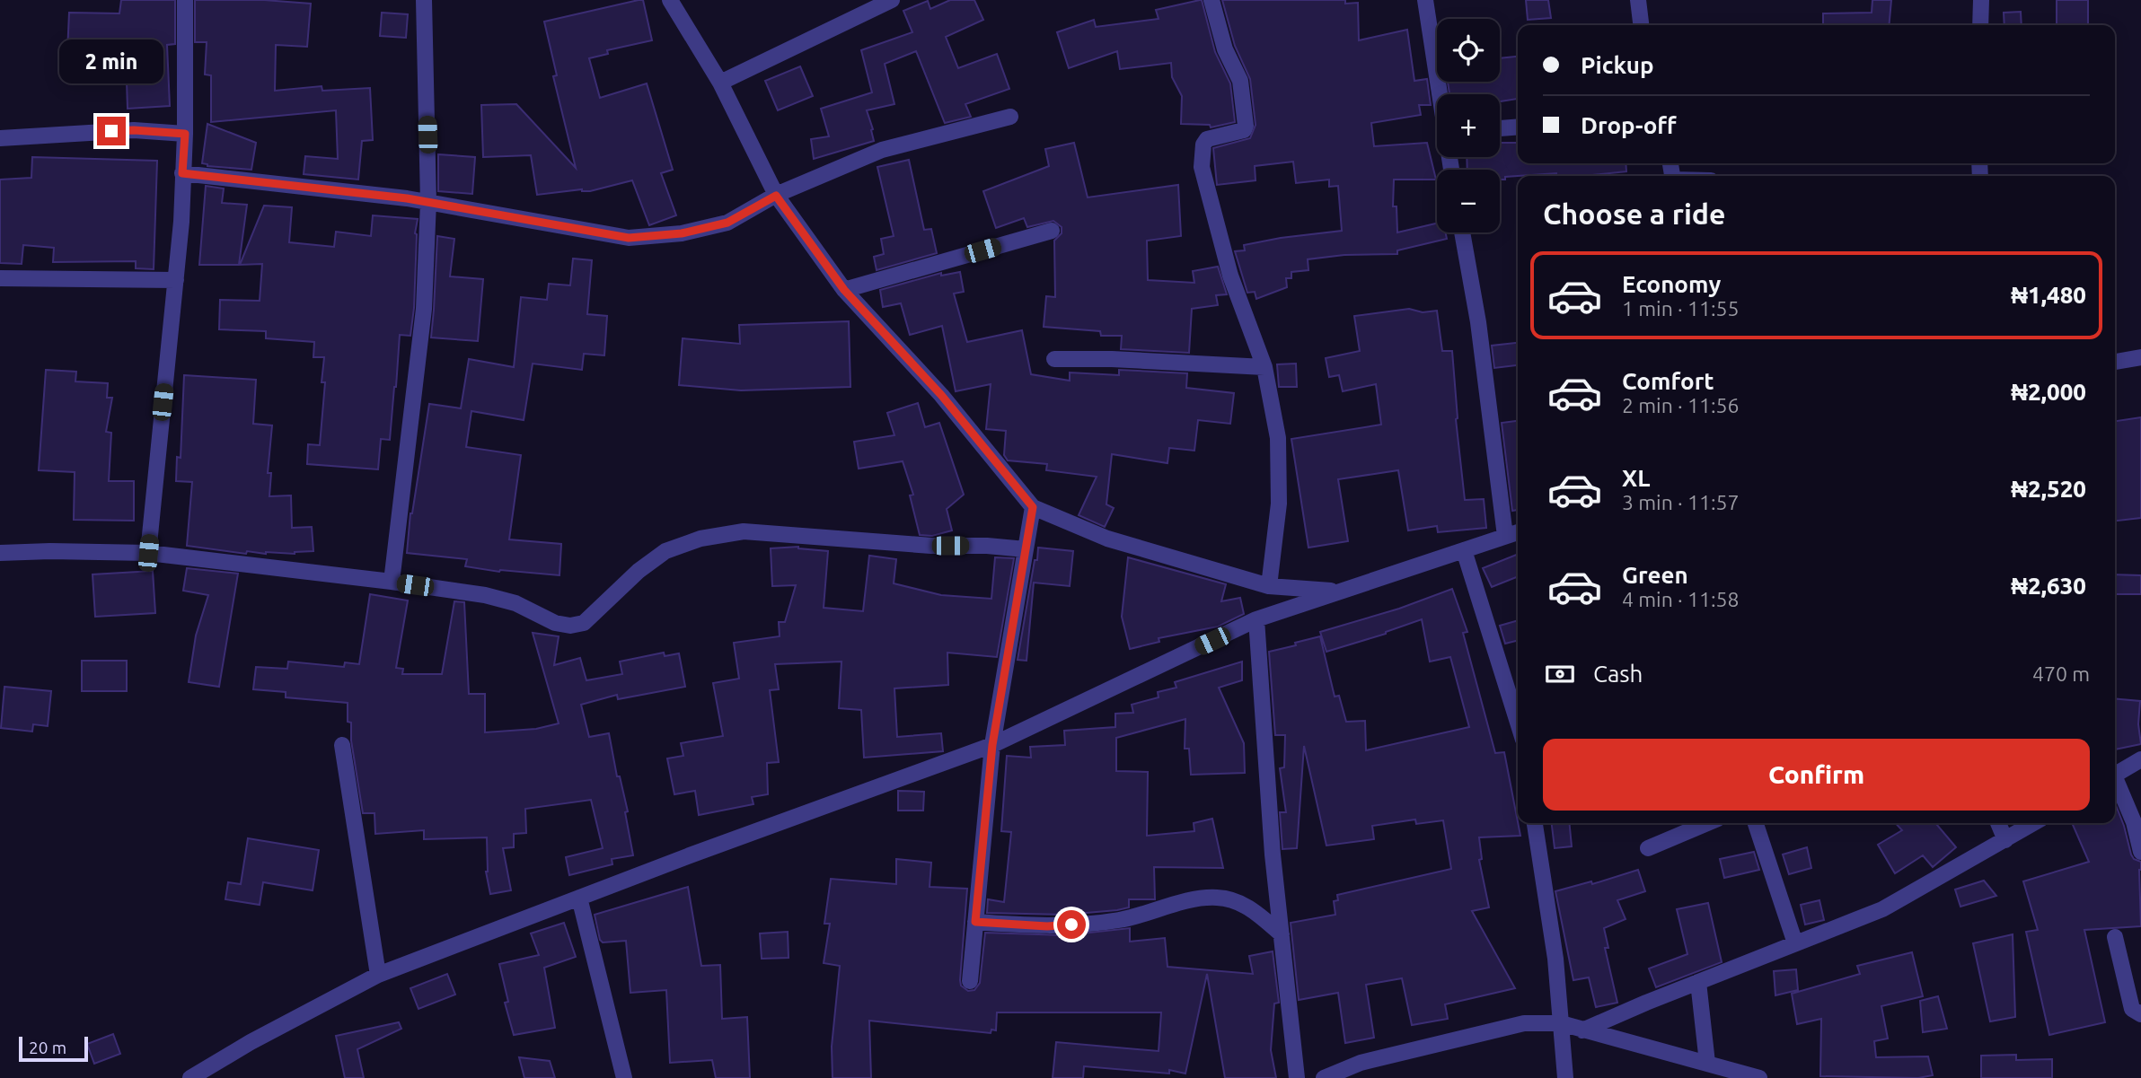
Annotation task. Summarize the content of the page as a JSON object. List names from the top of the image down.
{
  "scale_bar": "20 m",
  "page": {
    "map_buttons": ["+", "−"],
    "banner": ["Pickup", "Drop-off"],
    "bubble": "2 min",
    "heading": "Choose a ride",
    "list": [
      {
        "name": "Economy",
        "note": "1 min · 11:55",
        "value": "₦1,480"
      },
      {
        "name": "Comfort",
        "note": "2 min · 11:56",
        "value": "₦2,000"
      },
      {
        "name": "XL",
        "note": "3 min · 11:57",
        "value": "₦2,520"
      },
      {
        "name": "Green",
        "note": "4 min · 11:58",
        "value": "₦2,630"
      }
    ],
    "pay": ["Cash", "470 m"],
    "buttons": "Confirm",
    "scale": "20 m"
  }
}
